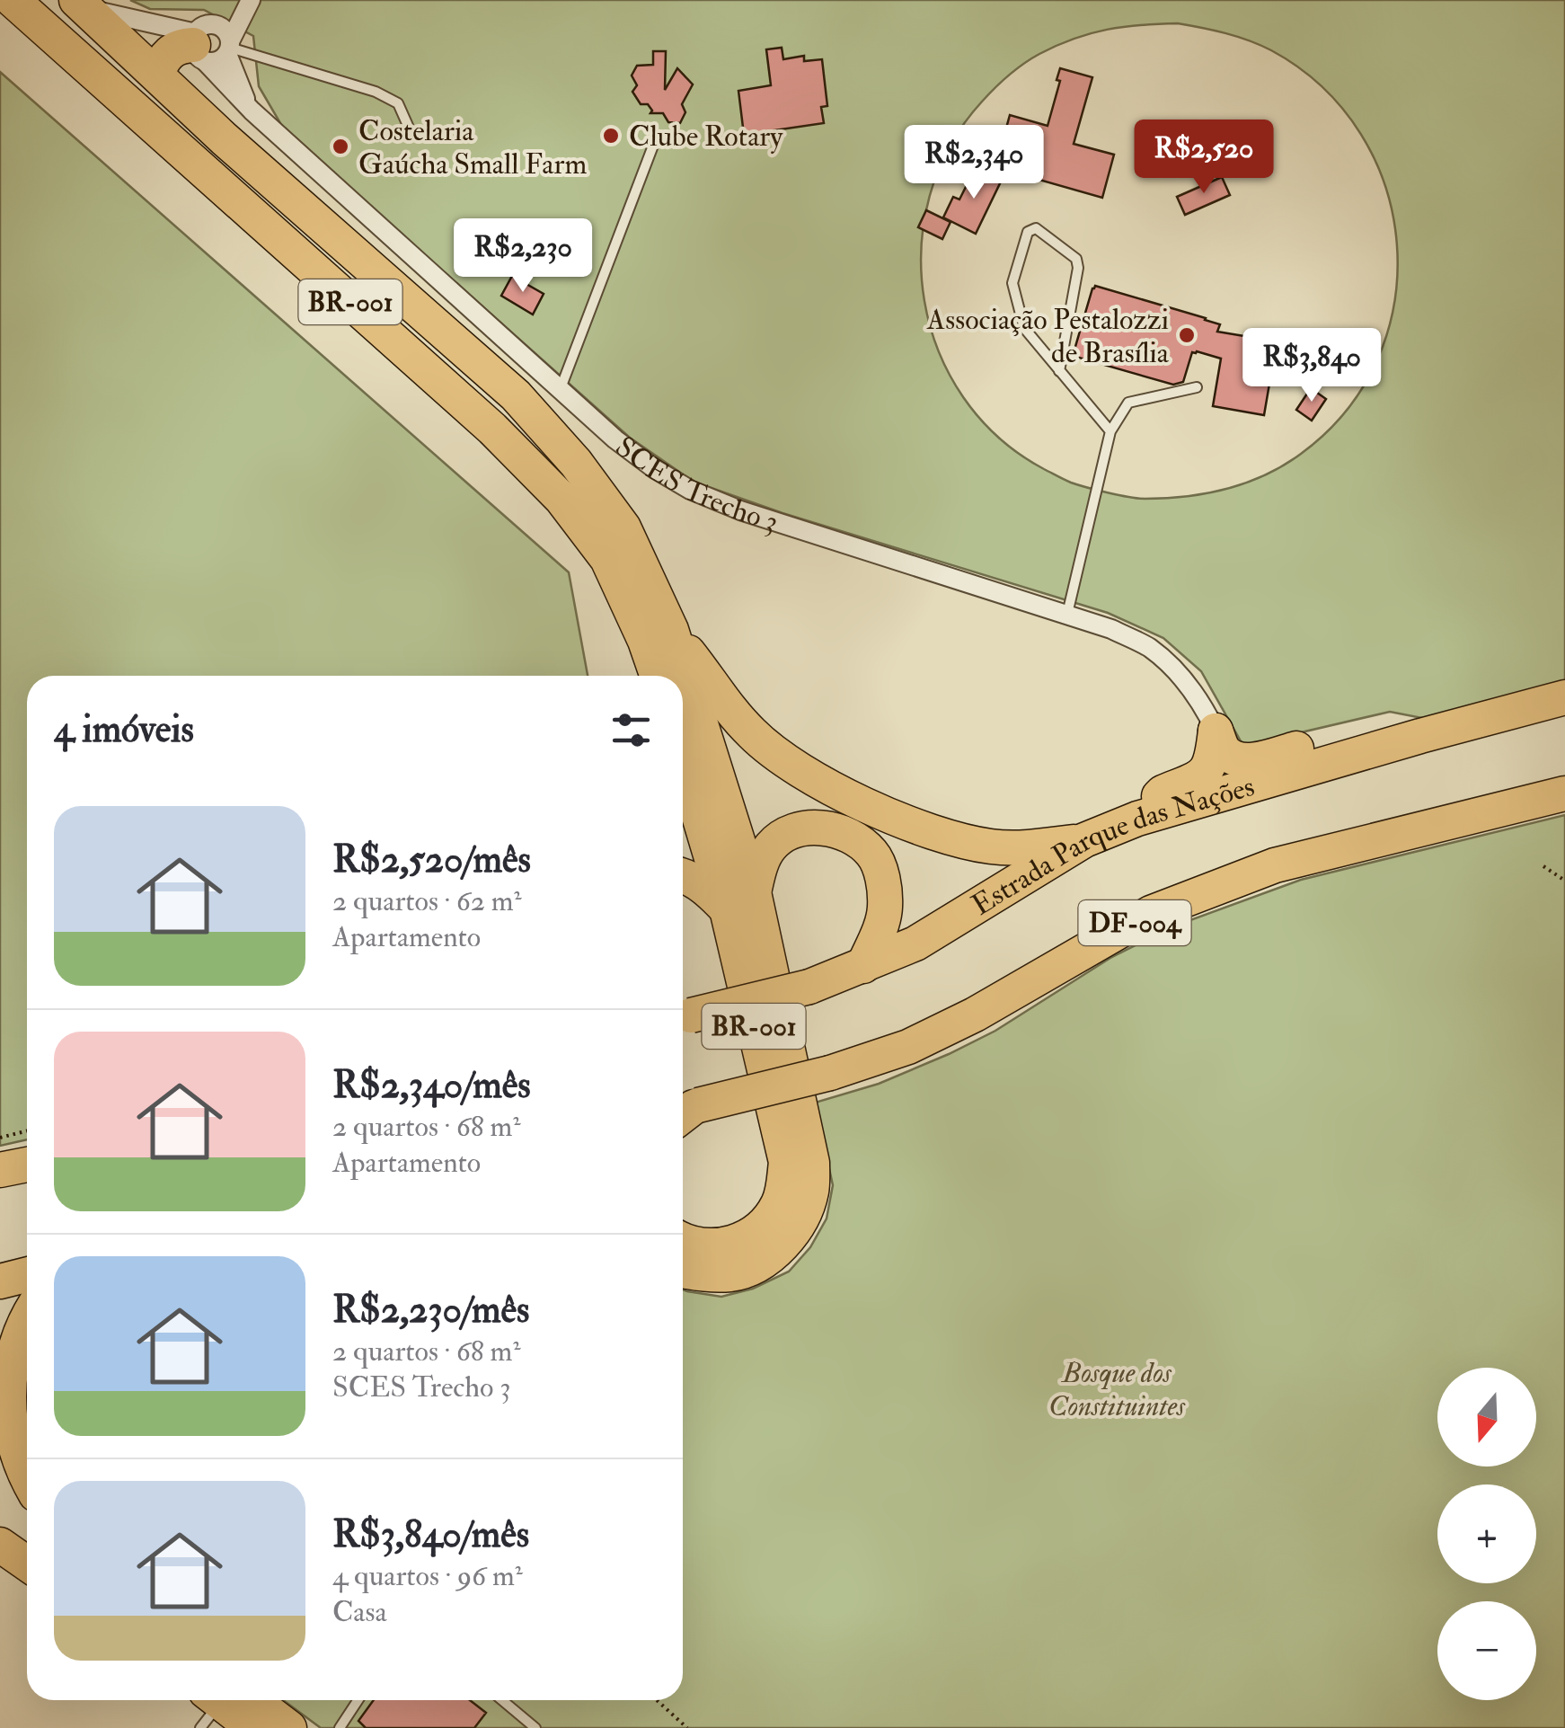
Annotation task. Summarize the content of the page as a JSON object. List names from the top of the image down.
{
  "streets": {
    "highway": [
      "BR-001",
      "SCES Trecho 3",
      "Estrada Parque das Nações",
      "DF-004"
    ]
  },
  "crossings": [
    ["BR-001", "SCES Trecho 3"],
    ["BR-001", "Estrada Parque das Nações"]
  ],
  "parks": ["Bosque dos Constituintes"],
  "places": ["Clube Rotary", "Costelaria Gaúcha Small Farm", "Associação Pestalozzi de Brasília"],
  "north": "bottom",
  "page": {
    "price": [
      "R$2,520",
      "R$2,340",
      "R$2,230",
      "R$3,840"
    ],
    "heading": "4 imóveis",
    "list": [
      {
        "name": "R$2,520/mês",
        "note": "2 quartos · 62 m² · Apartamento"
      },
      {
        "name": "R$2,340/mês",
        "note": "2 quartos · 68 m² · Apartamento"
      },
      {
        "name": "R$2,230/mês",
        "note": "2 quartos · 68 m² · SCES Trecho 3"
      },
      {
        "name": "R$3,840/mês",
        "note": "4 quartos · 96 m² · Casa"
      }
    ],
    "map_buttons": ["+", "−"]
  }
}
